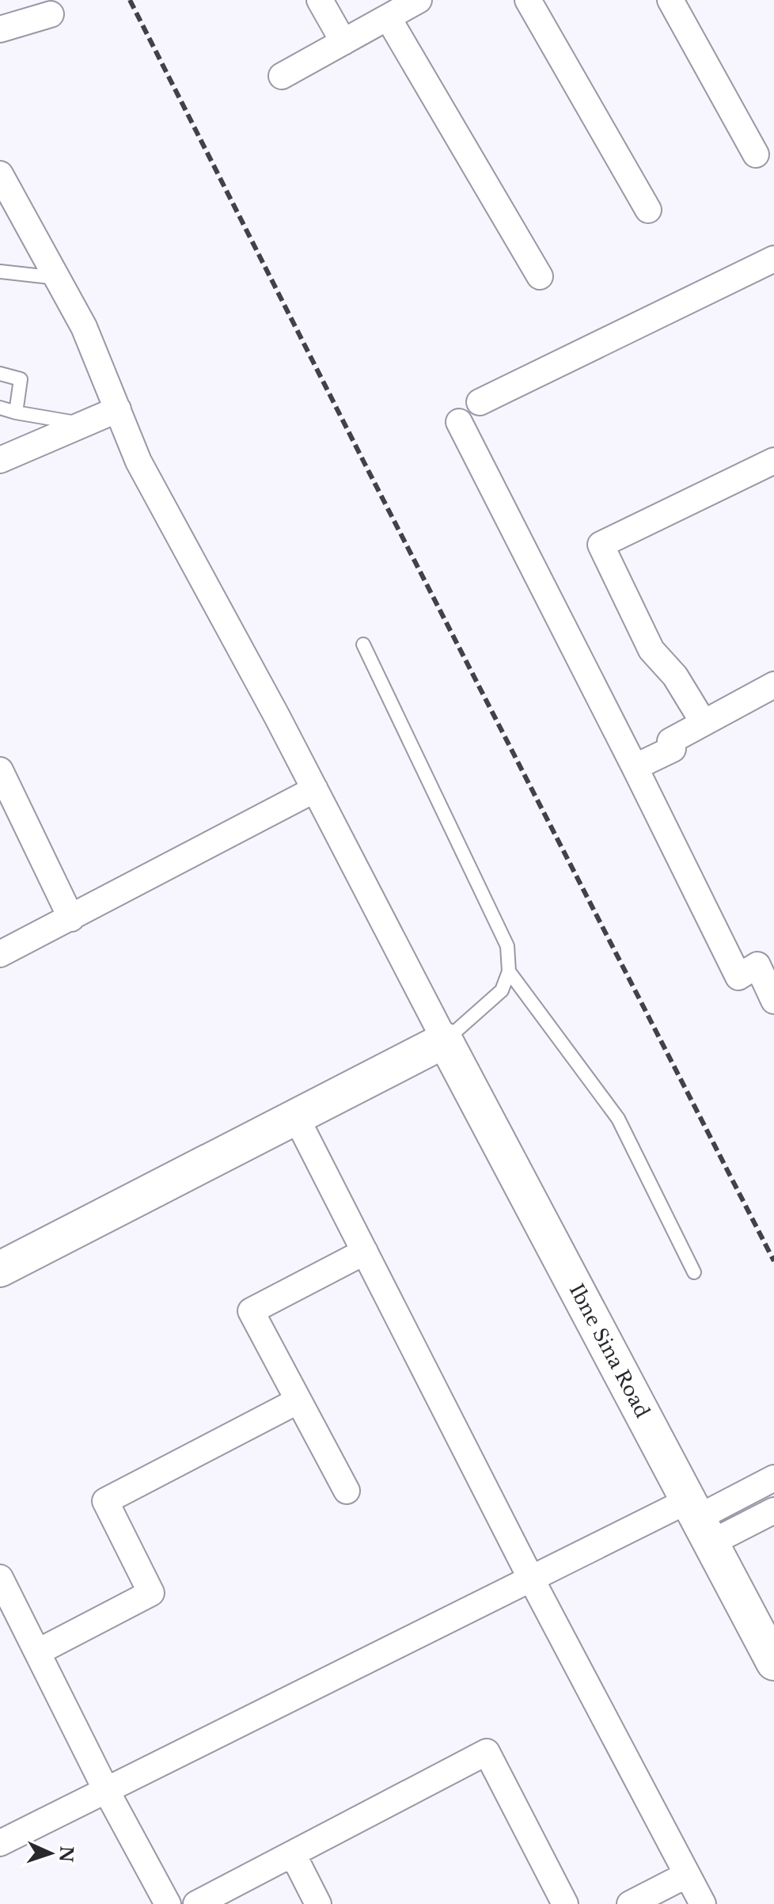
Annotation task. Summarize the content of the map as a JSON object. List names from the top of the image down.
{
  "streets": {
    "street": ["Ibne Sina Road"]
  },
  "north": "right"
}
